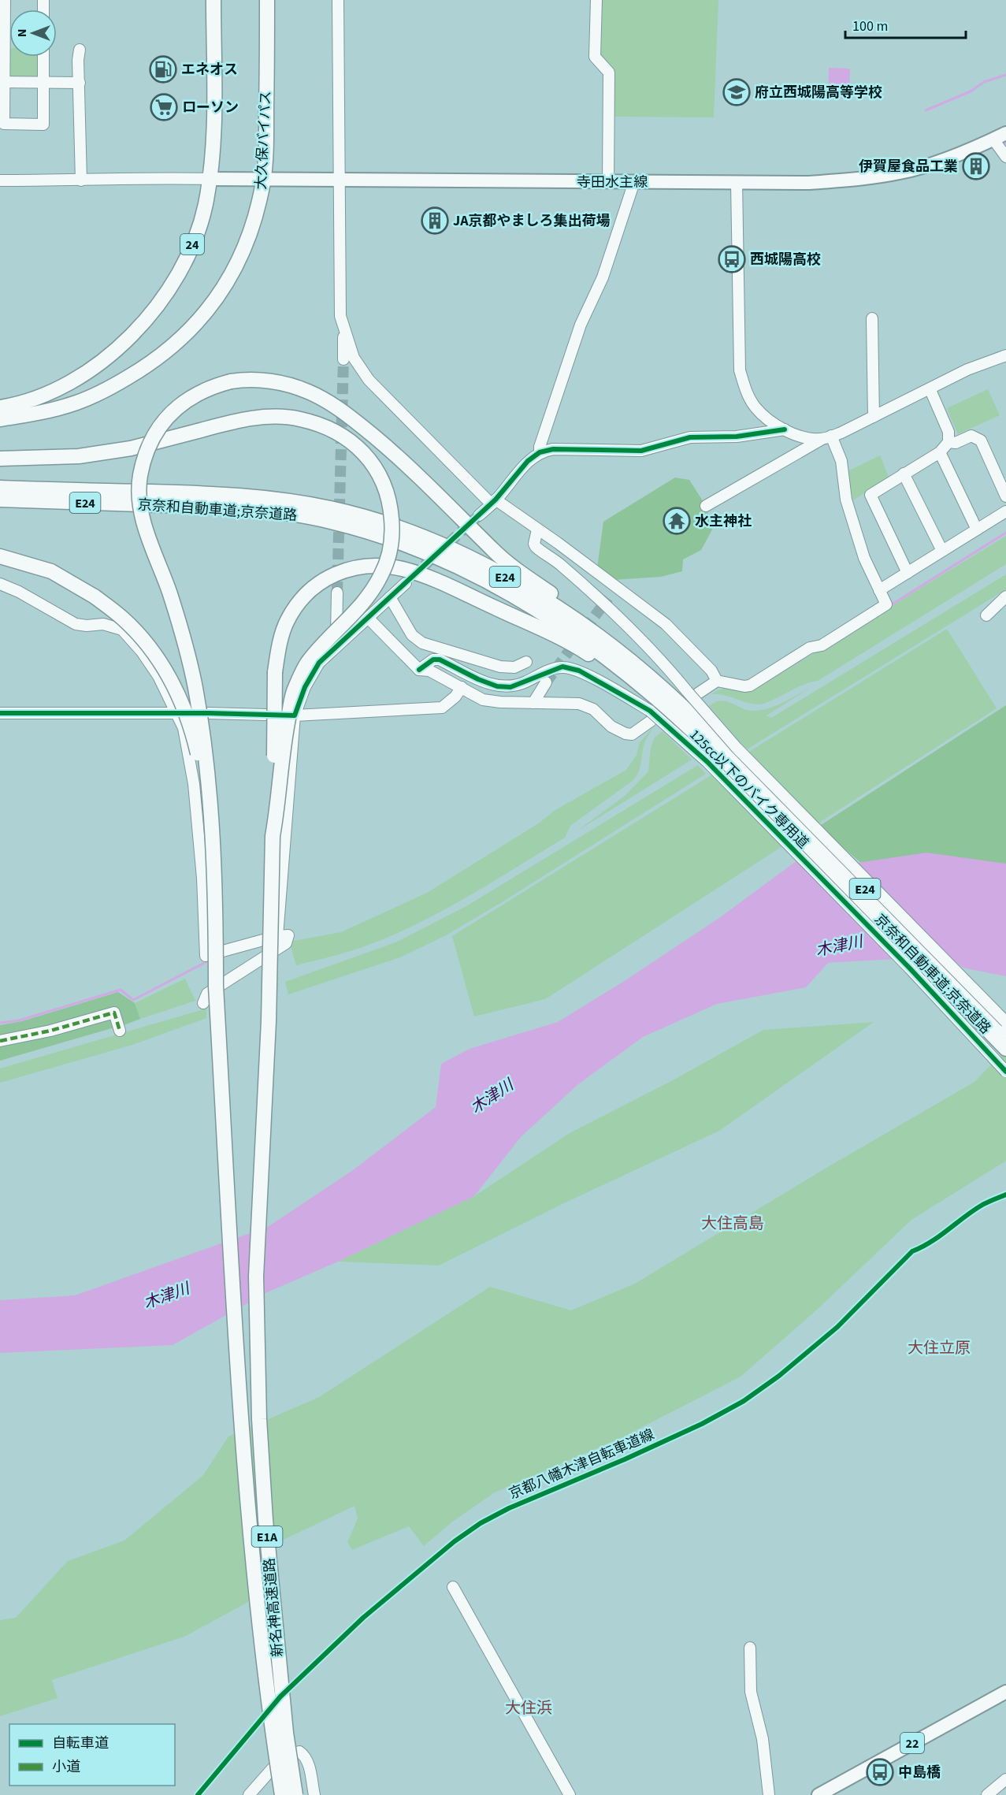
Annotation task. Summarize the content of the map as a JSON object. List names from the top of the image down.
{
  "streets": {
    "highway": [
      "大久保バイパス",
      "24",
      "E24",
      "京奈和自動車道;京奈道路",
      "E1A",
      "新名神高速道路"
    ],
    "main road": ["寺田水主線", "22"],
    "street": ["125cc以下のバイク専用道"],
    "cycle path": ["京都八幡木津自転車道線"]
  },
  "crossings": [
    ["大久保バイパス", "寺田水主線"],
    ["寺田水主線", "24"],
    ["京奈和自動車道;京奈道路", "125cc以下のバイク専用道"]
  ],
  "districts": ["大住高島", "大住立原", "大住浜"],
  "water": ["木津川"],
  "places": {
    "fuel station": ["エネオス"],
    "school or university": ["府立西城陽高等学校"],
    "supermarket": ["ローソン"],
    "building": ["伊賀屋食品工業", "JA京都やましろ集出荷場"],
    "bus stop": ["西城陽高校", "中島橋"],
    "temple": ["水主神社"]
  },
  "legend": ["自転車道", "小道"],
  "scale_bar": "100 m",
  "north": "left"
}
